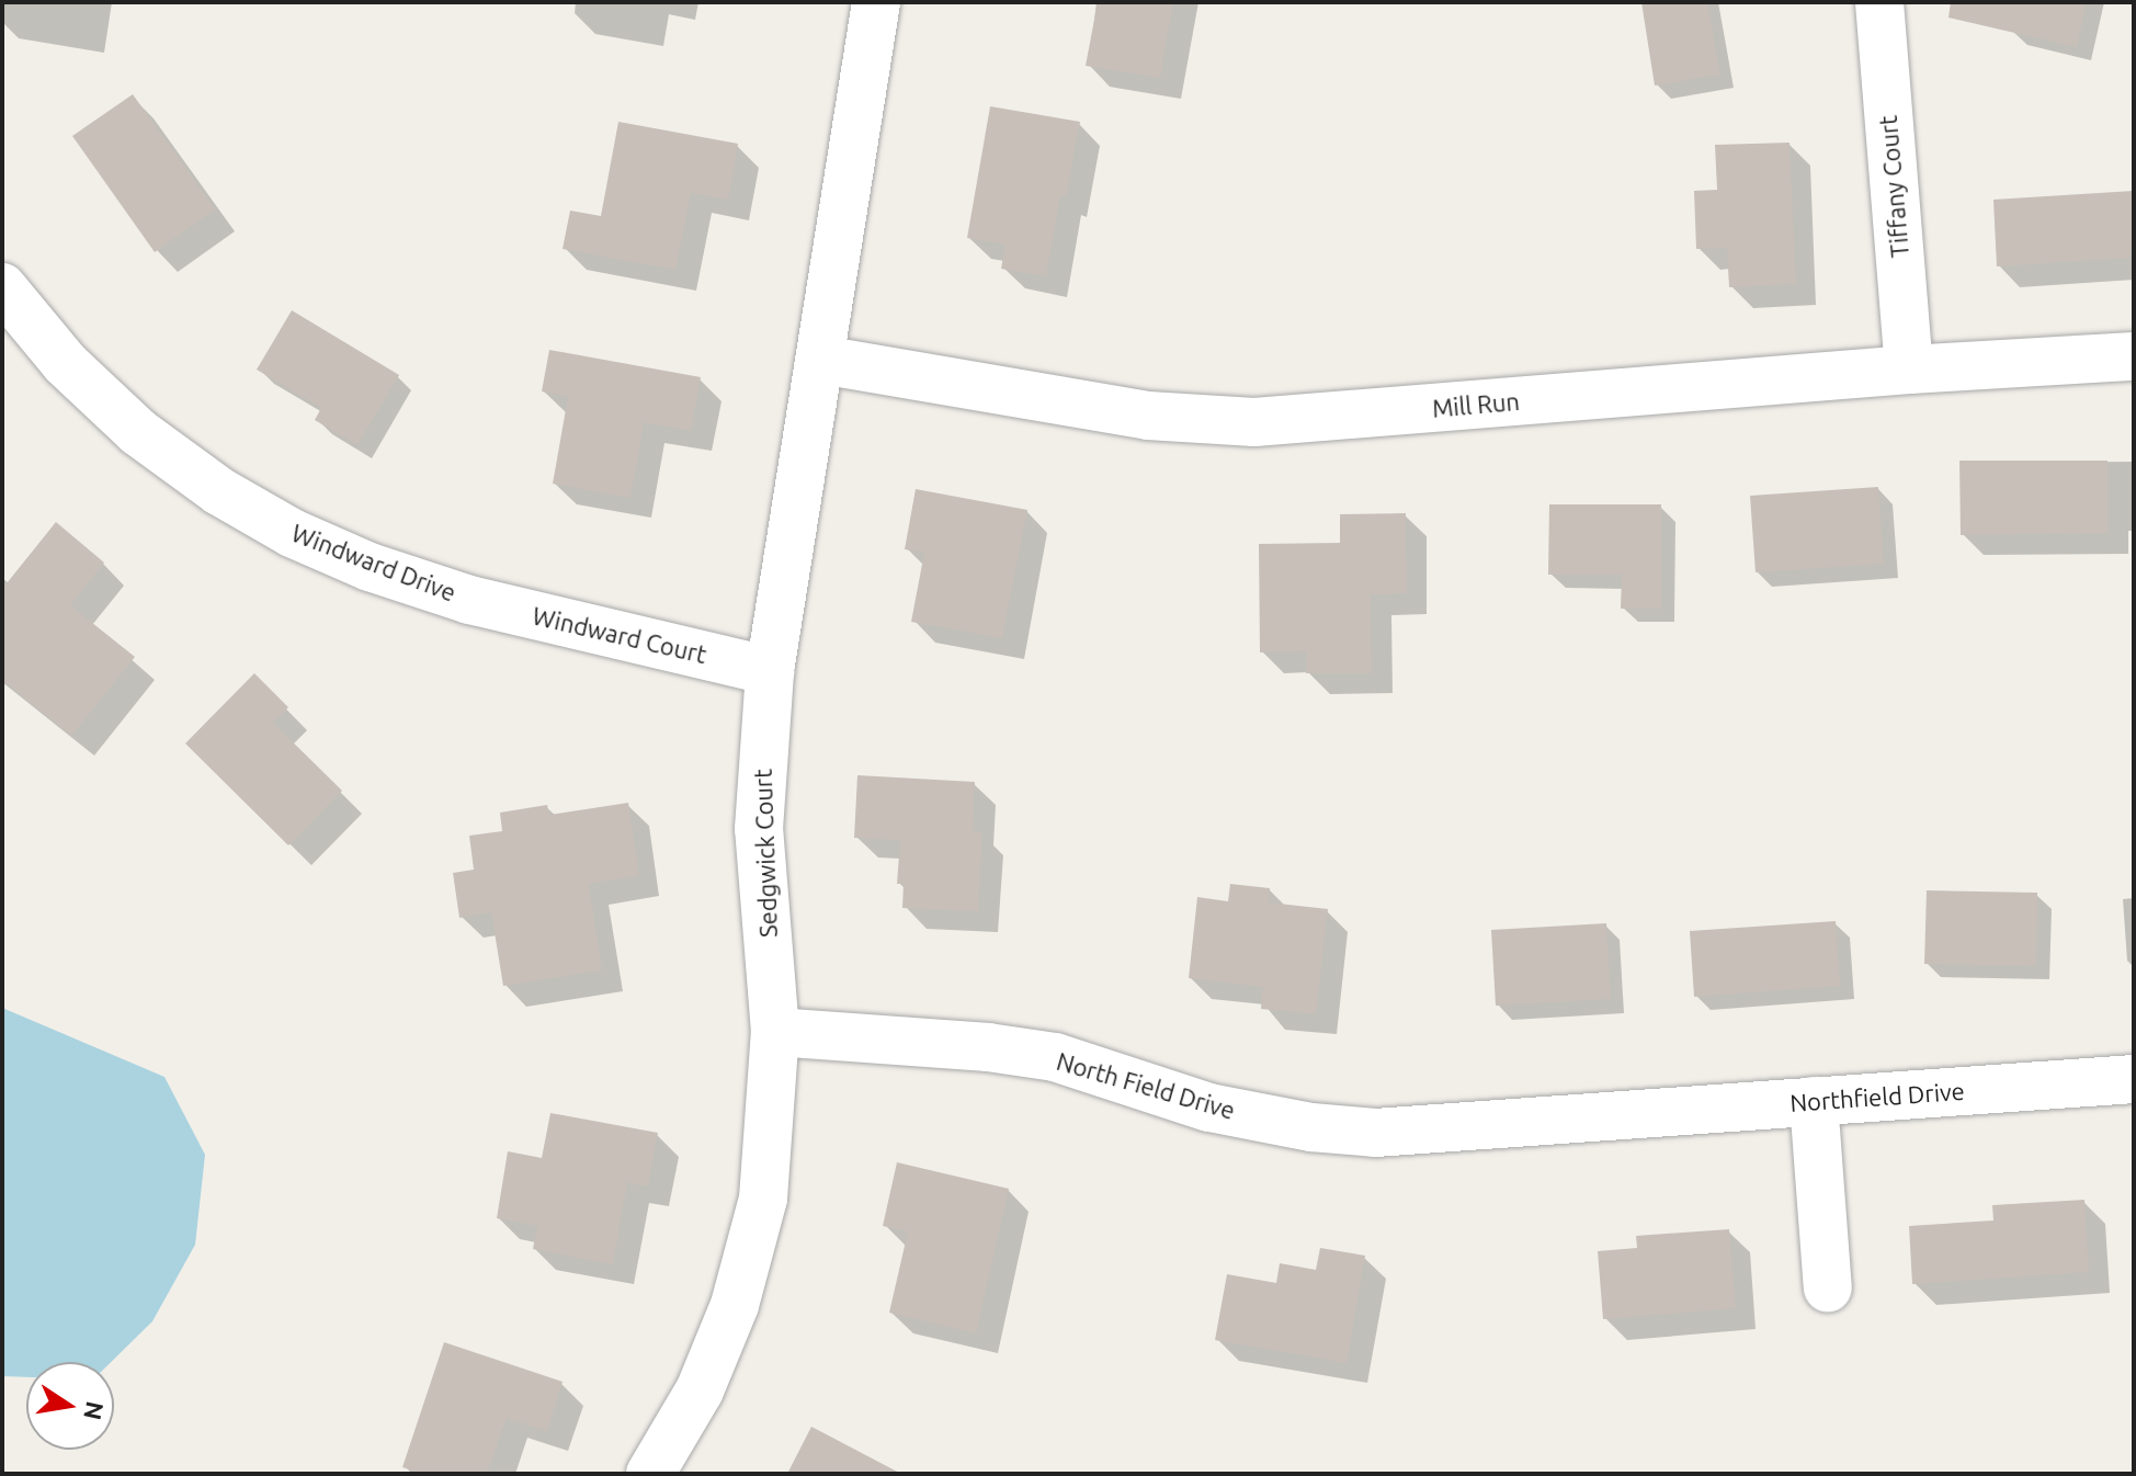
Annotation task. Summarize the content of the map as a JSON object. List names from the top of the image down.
{
  "streets": {
    "street": [
      "Tiffany Court",
      "Mill Run",
      "Windward Drive",
      "Windward Court",
      "Sedgwick Court",
      "North Field Drive",
      "Northfield Drive"
    ]
  },
  "crossings": [
    ["Tiffany Court", "Mill Run"],
    ["Mill Run", "Sedgwick Court"],
    ["Windward Drive", "Windward Court"],
    ["Windward Court", "Sedgwick Court"],
    ["Sedgwick Court", "North Field Drive"],
    ["North Field Drive", "Northfield Drive"]
  ],
  "north": "right"
}
